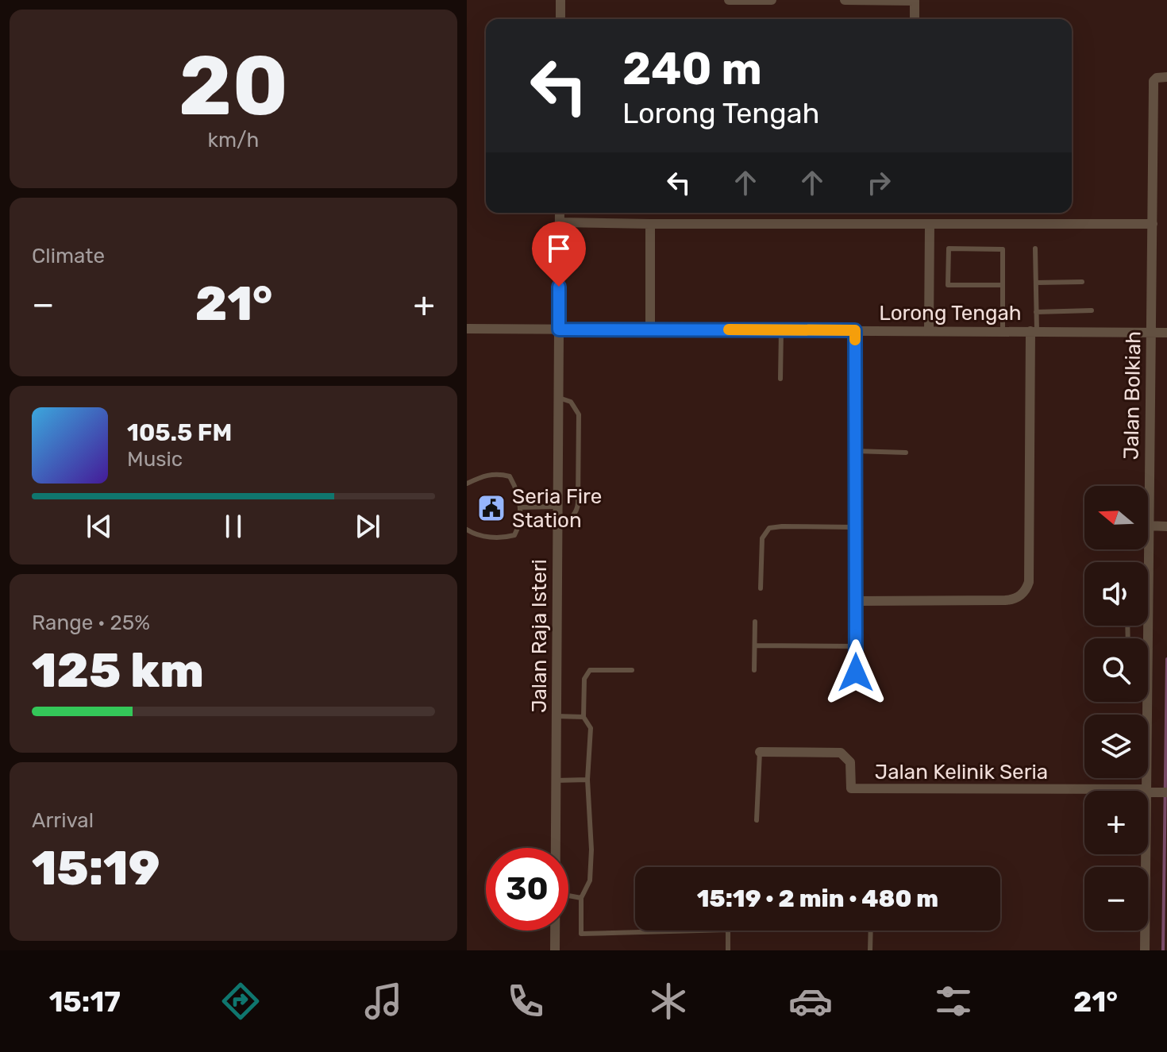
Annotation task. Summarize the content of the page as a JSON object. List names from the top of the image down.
{
  "streets": {
    "street": [
      "Lorong Tengah",
      "Jalan Bolkiah",
      "Jalan Raja Isteri",
      "Jalan Kelinik Seria"
    ]
  },
  "crossings": [
    ["Lorong Tengah", "Jalan Bolkiah"],
    ["Lorong Tengah", "Jalan Raja Isteri"],
    ["Jalan Bolkiah", "Jalan Kelinik Seria"]
  ],
  "places": {
    "public building": ["Seria Fire Station"]
  },
  "north": "left",
  "page": {
    "tile": [
      ["20", "km/h"],
      "Climate",
      ["Range · 25%", "125 km"],
      ["Arrival", "15:19"]
    ],
    "turn": ["240 m", "Lorong Tengah"],
    "heat": ["−", "21°", "+"],
    "song": ["105.5 FM", "Music"],
    "map_buttons": ["+", "−"],
    "limit": "30",
    "trip": "15:19 · 2 min · 480 m",
    "tabs": ["15:17", "21°"]
  }
}
